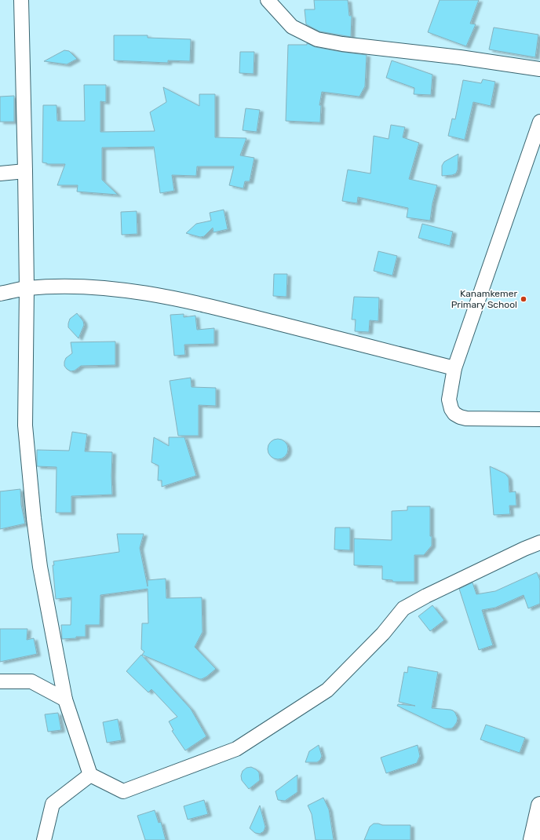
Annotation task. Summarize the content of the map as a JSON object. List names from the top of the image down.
{
  "places": ["Kanamkemer Primary School"]
}
